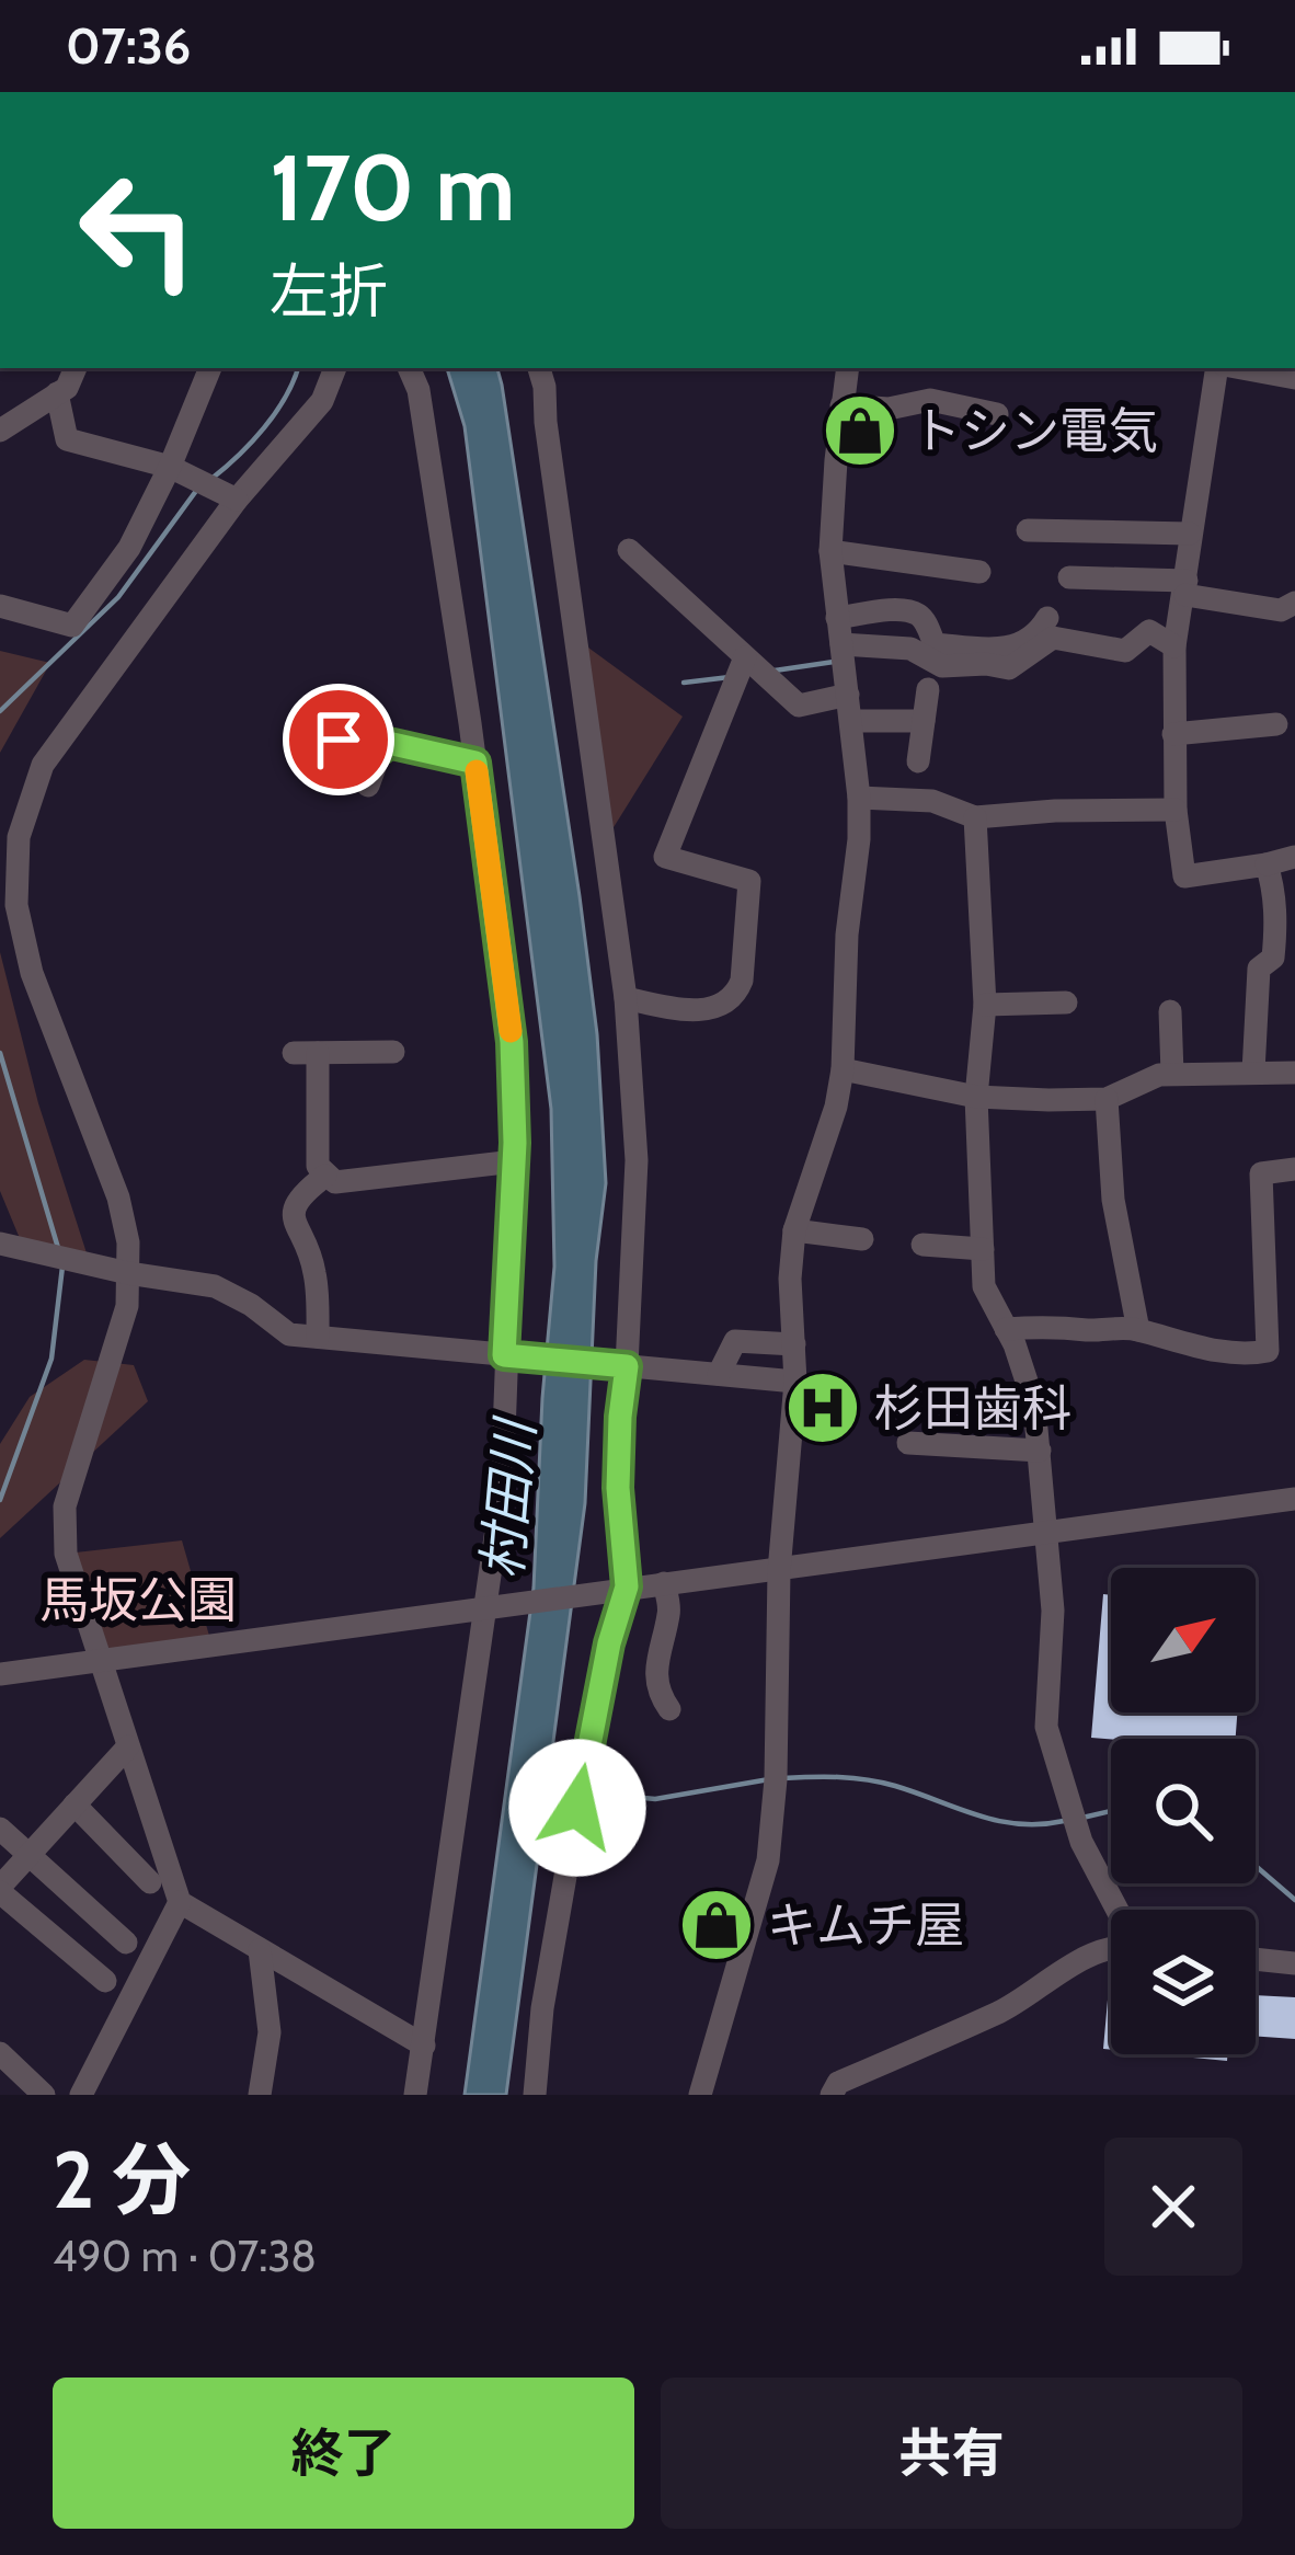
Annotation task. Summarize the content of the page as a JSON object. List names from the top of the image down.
{
  "water": ["村田川"],
  "parks": ["馬坂公園"],
  "places": {
    "shop": ["トシン電気", "キムチ屋"],
    "hospital": ["杉田歯科"]
  },
  "north": "top right",
  "page": {
    "status": "07:36",
    "turn": ["170 m", "左折"],
    "heading": ["2 分", "490 m · 07:38"],
    "buttons": ["終了", "共有"]
  }
}
